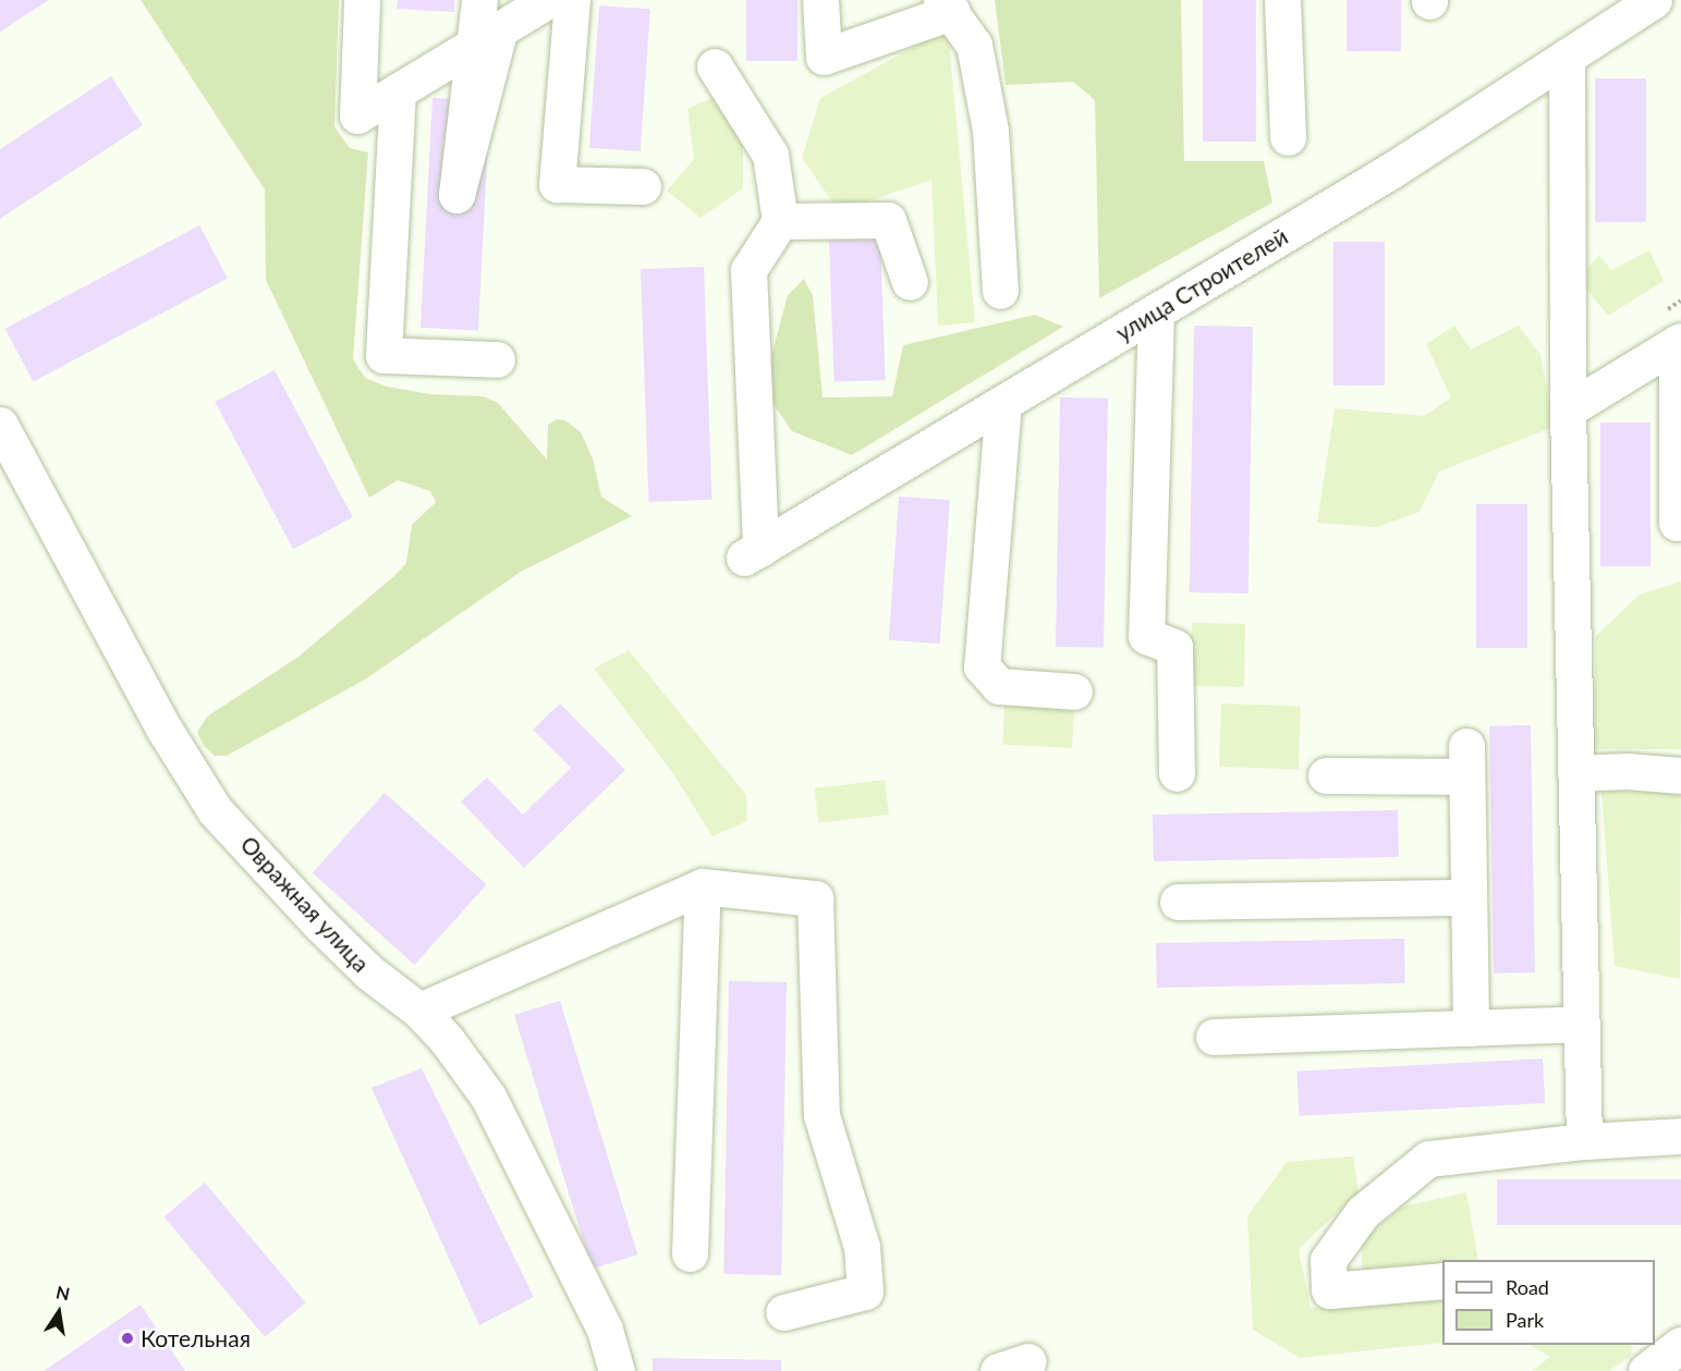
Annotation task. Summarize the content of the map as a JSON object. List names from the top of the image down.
{
  "streets": {
    "street": ["улица Строителей", "Овражная улица"]
  },
  "places": ["Котельная"],
  "legend": ["Road", "Park"],
  "north": "top"
}
